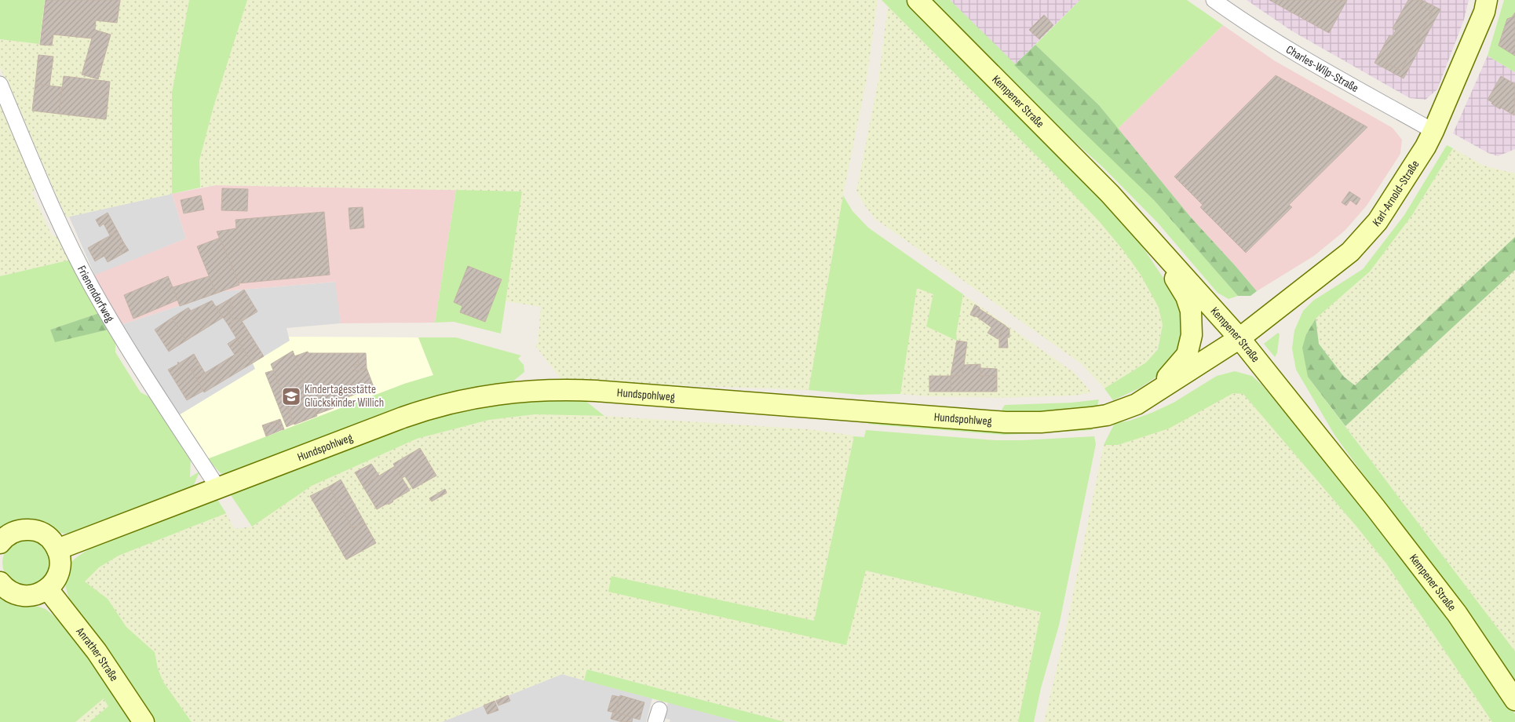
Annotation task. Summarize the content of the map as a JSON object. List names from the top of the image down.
{
  "streets": {
    "street": [
      "Charles-Wilp-Straße",
      "Kempener Straße",
      "Karl-Arnold-Straße",
      "Frienendorfweg",
      "Hundspohlweg",
      "Anrather Straße"
    ]
  },
  "crossings": [
    ["Charles-Wilp-Straße", "Karl-Arnold-Straße"],
    ["Kempener Straße", "Karl-Arnold-Straße"],
    ["Kempener Straße", "Hundspohlweg"],
    ["Karl-Arnold-Straße", "Hundspohlweg"],
    ["Frienendorfweg", "Hundspohlweg"]
  ],
  "places": {
    "school or university": ["Kindertagesstätte Glückskinder Willich"]
  }
}
